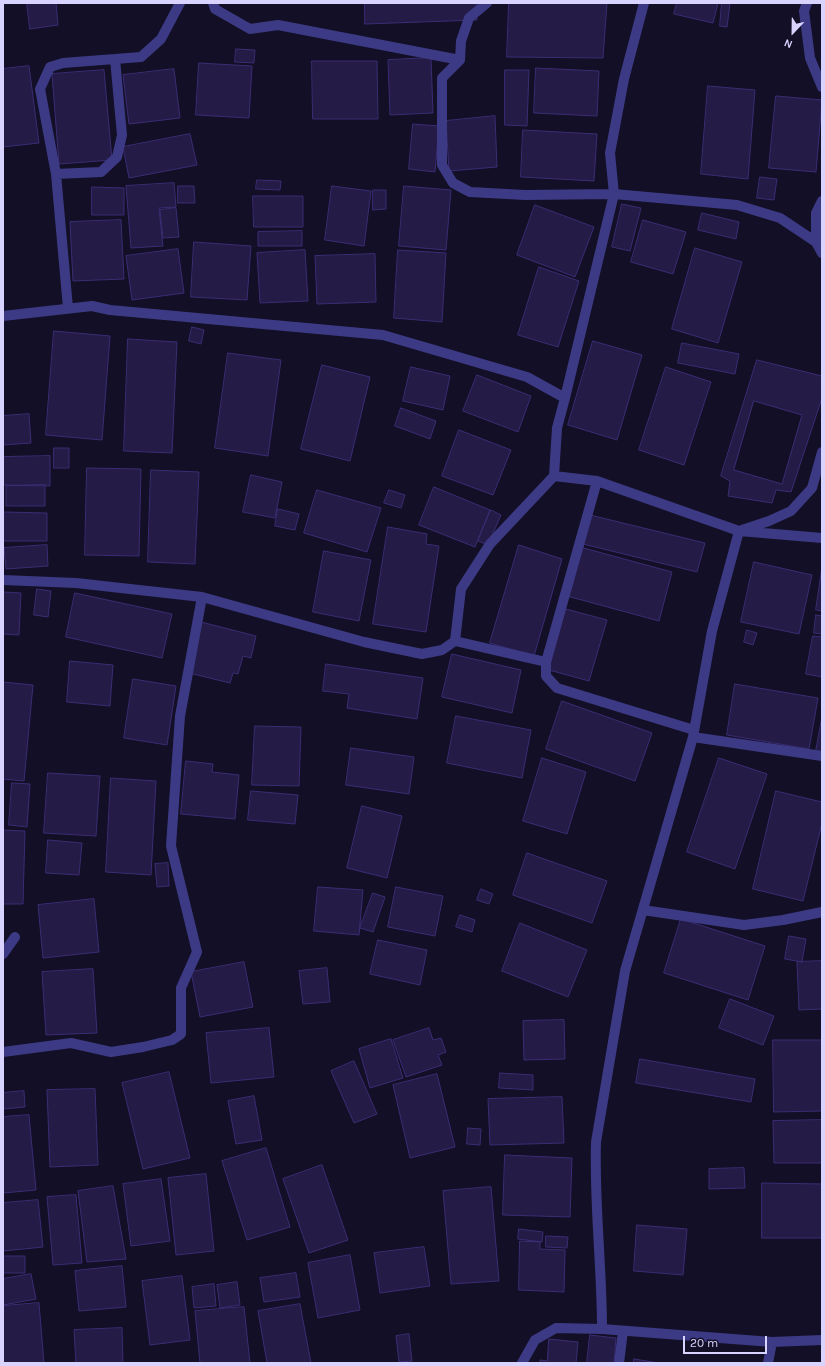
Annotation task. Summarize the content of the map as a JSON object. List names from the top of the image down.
{
  "scale_bar": "20 m",
  "north": "bottom"
}
